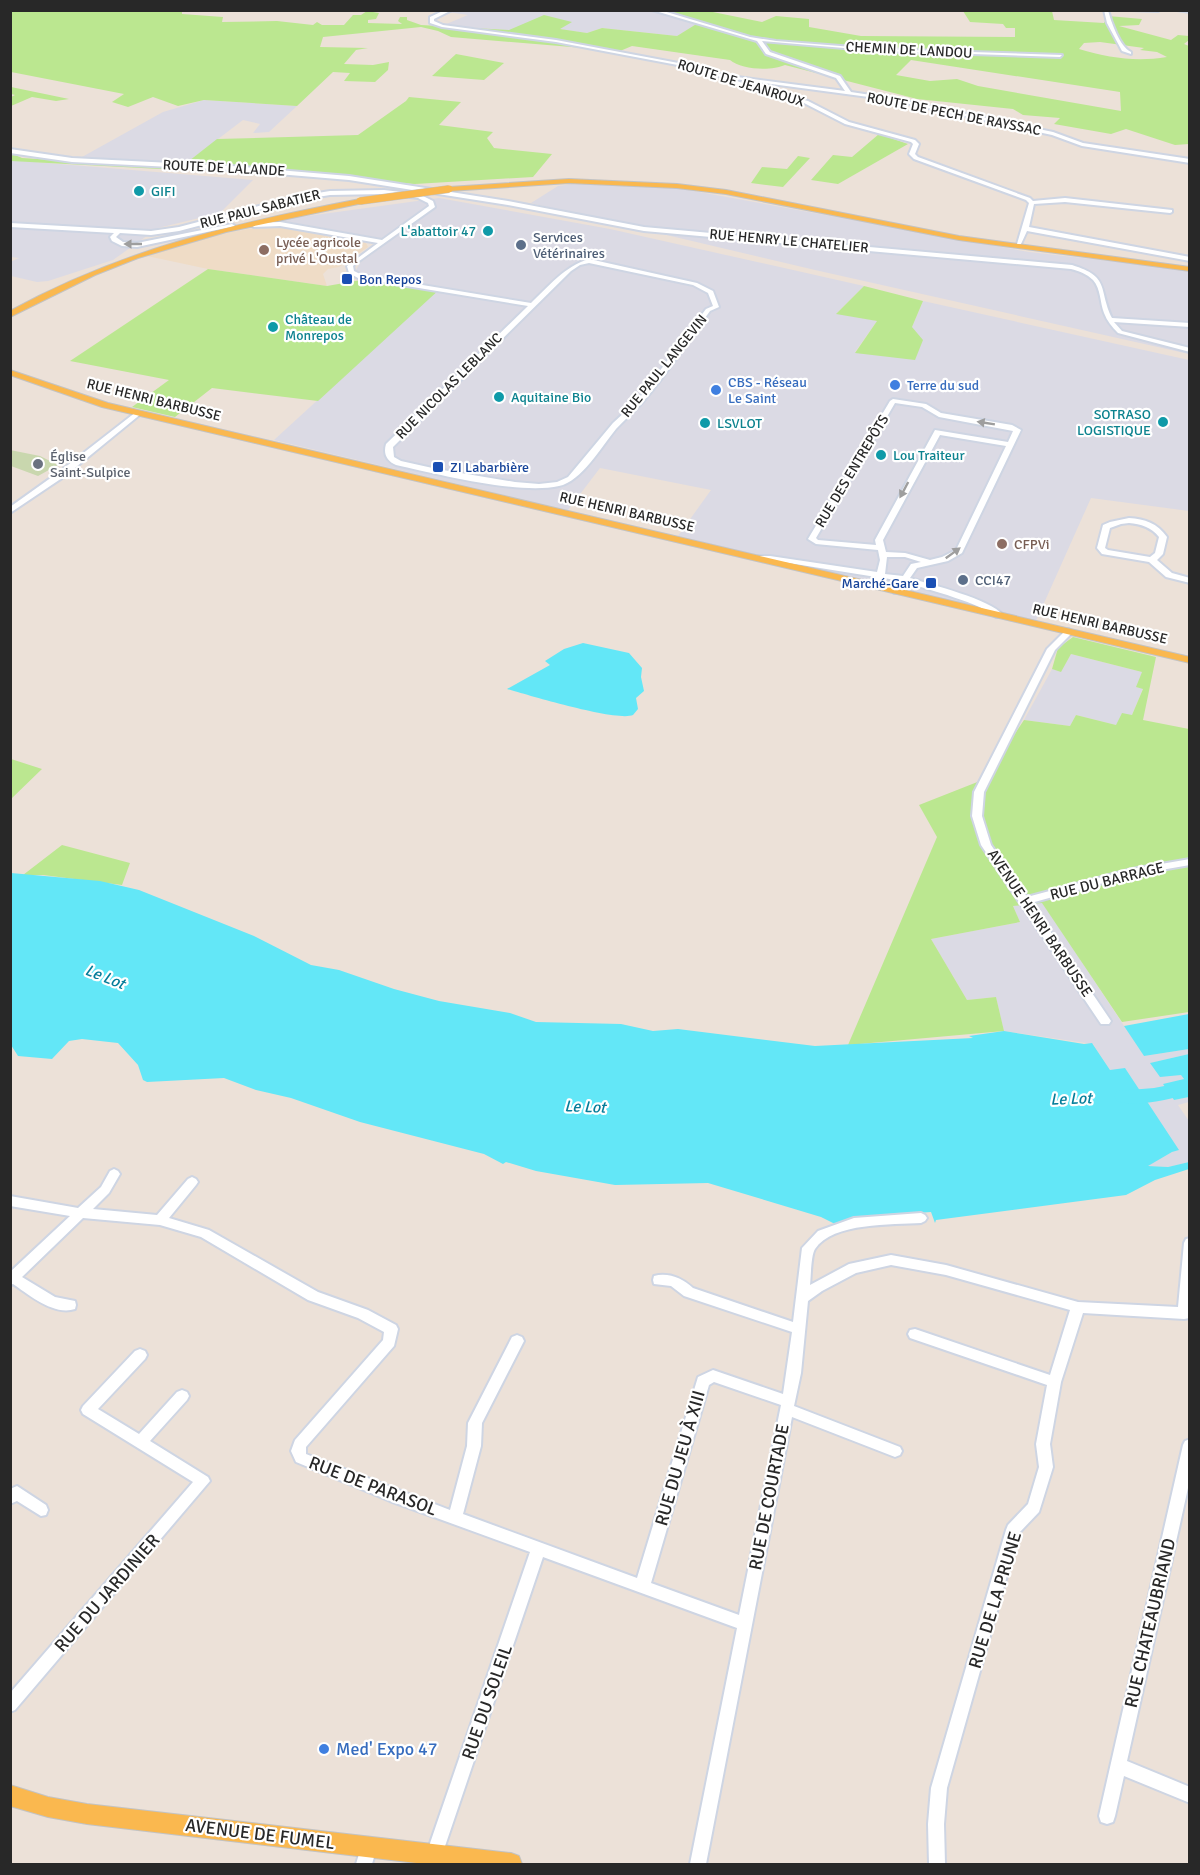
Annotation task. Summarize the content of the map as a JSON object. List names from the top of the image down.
{
  "streets": {
    "main road": ["RUE HENRI BARBUSSE", "AVENUE DE FUMEL"],
    "street": [
      "CHEMIN DE LANDOU",
      "ROUTE DE JEANROUX",
      "ROUTE DE PECH DE RAYSSAC",
      "ROUTE DE LALANDE",
      "RUE PAUL SABATIER",
      "RUE HENRY LE CHATELIER",
      "RUE PAUL LANGEVIN",
      "RUE NICOLAS LEBLANC",
      "RUE DES ENTREPÔTS",
      "RUE DU BARRAGE",
      "AVENUE HENRI BARBUSSE",
      "RUE DU JEU À XIII",
      "RUE DE PARASOL",
      "RUE DE COURTADE",
      "RUE DU JARDINIER",
      "RUE DE LA PRUNE",
      "RUE CHATEAUBRIAND",
      "RUE DU SOLEIL"
    ]
  },
  "crossings": [
    ["ROUTE DE JEANROUX", "ROUTE DE PECH DE RAYSSAC"],
    ["ROUTE DE LALANDE", "RUE HENRY LE CHATELIER"],
    ["RUE PAUL SABATIER", "RUE NICOLAS LEBLANC"],
    ["RUE PAUL LANGEVIN", "RUE NICOLAS LEBLANC"],
    ["RUE HENRI BARBUSSE", "AVENUE HENRI BARBUSSE"],
    ["RUE DU BARRAGE", "AVENUE HENRI BARBUSSE"],
    ["RUE DU JEU À XIII", "RUE DE PARASOL"],
    ["RUE DU JEU À XIII", "RUE DE COURTADE"],
    ["RUE DE PARASOL", "RUE DE COURTADE"],
    ["RUE DE PARASOL", "RUE DU SOLEIL"],
    ["RUE DU SOLEIL", "AVENUE DE FUMEL"]
  ],
  "water": ["Le Lot"],
  "places": {
    "other": [
      "GIFI",
      "L'abattoir 47",
      "Services Vétérinaires",
      "Lycée agricole privé L'Oustal",
      "Château de Monrepos",
      "Terre du sud",
      "CBS - Réseau Le Saint",
      "Aquitaine Bio",
      "SOTRASO LOGISTIQUE",
      "LSVLOT",
      "Lou Traiteur",
      "Église Saint-Sulpice",
      "CFPVi",
      "CCI47",
      "Med' Expo 47"
    ],
    "transit": ["Bon Repos", "ZI Labarbière", "Marché-Gare"]
  }
}
